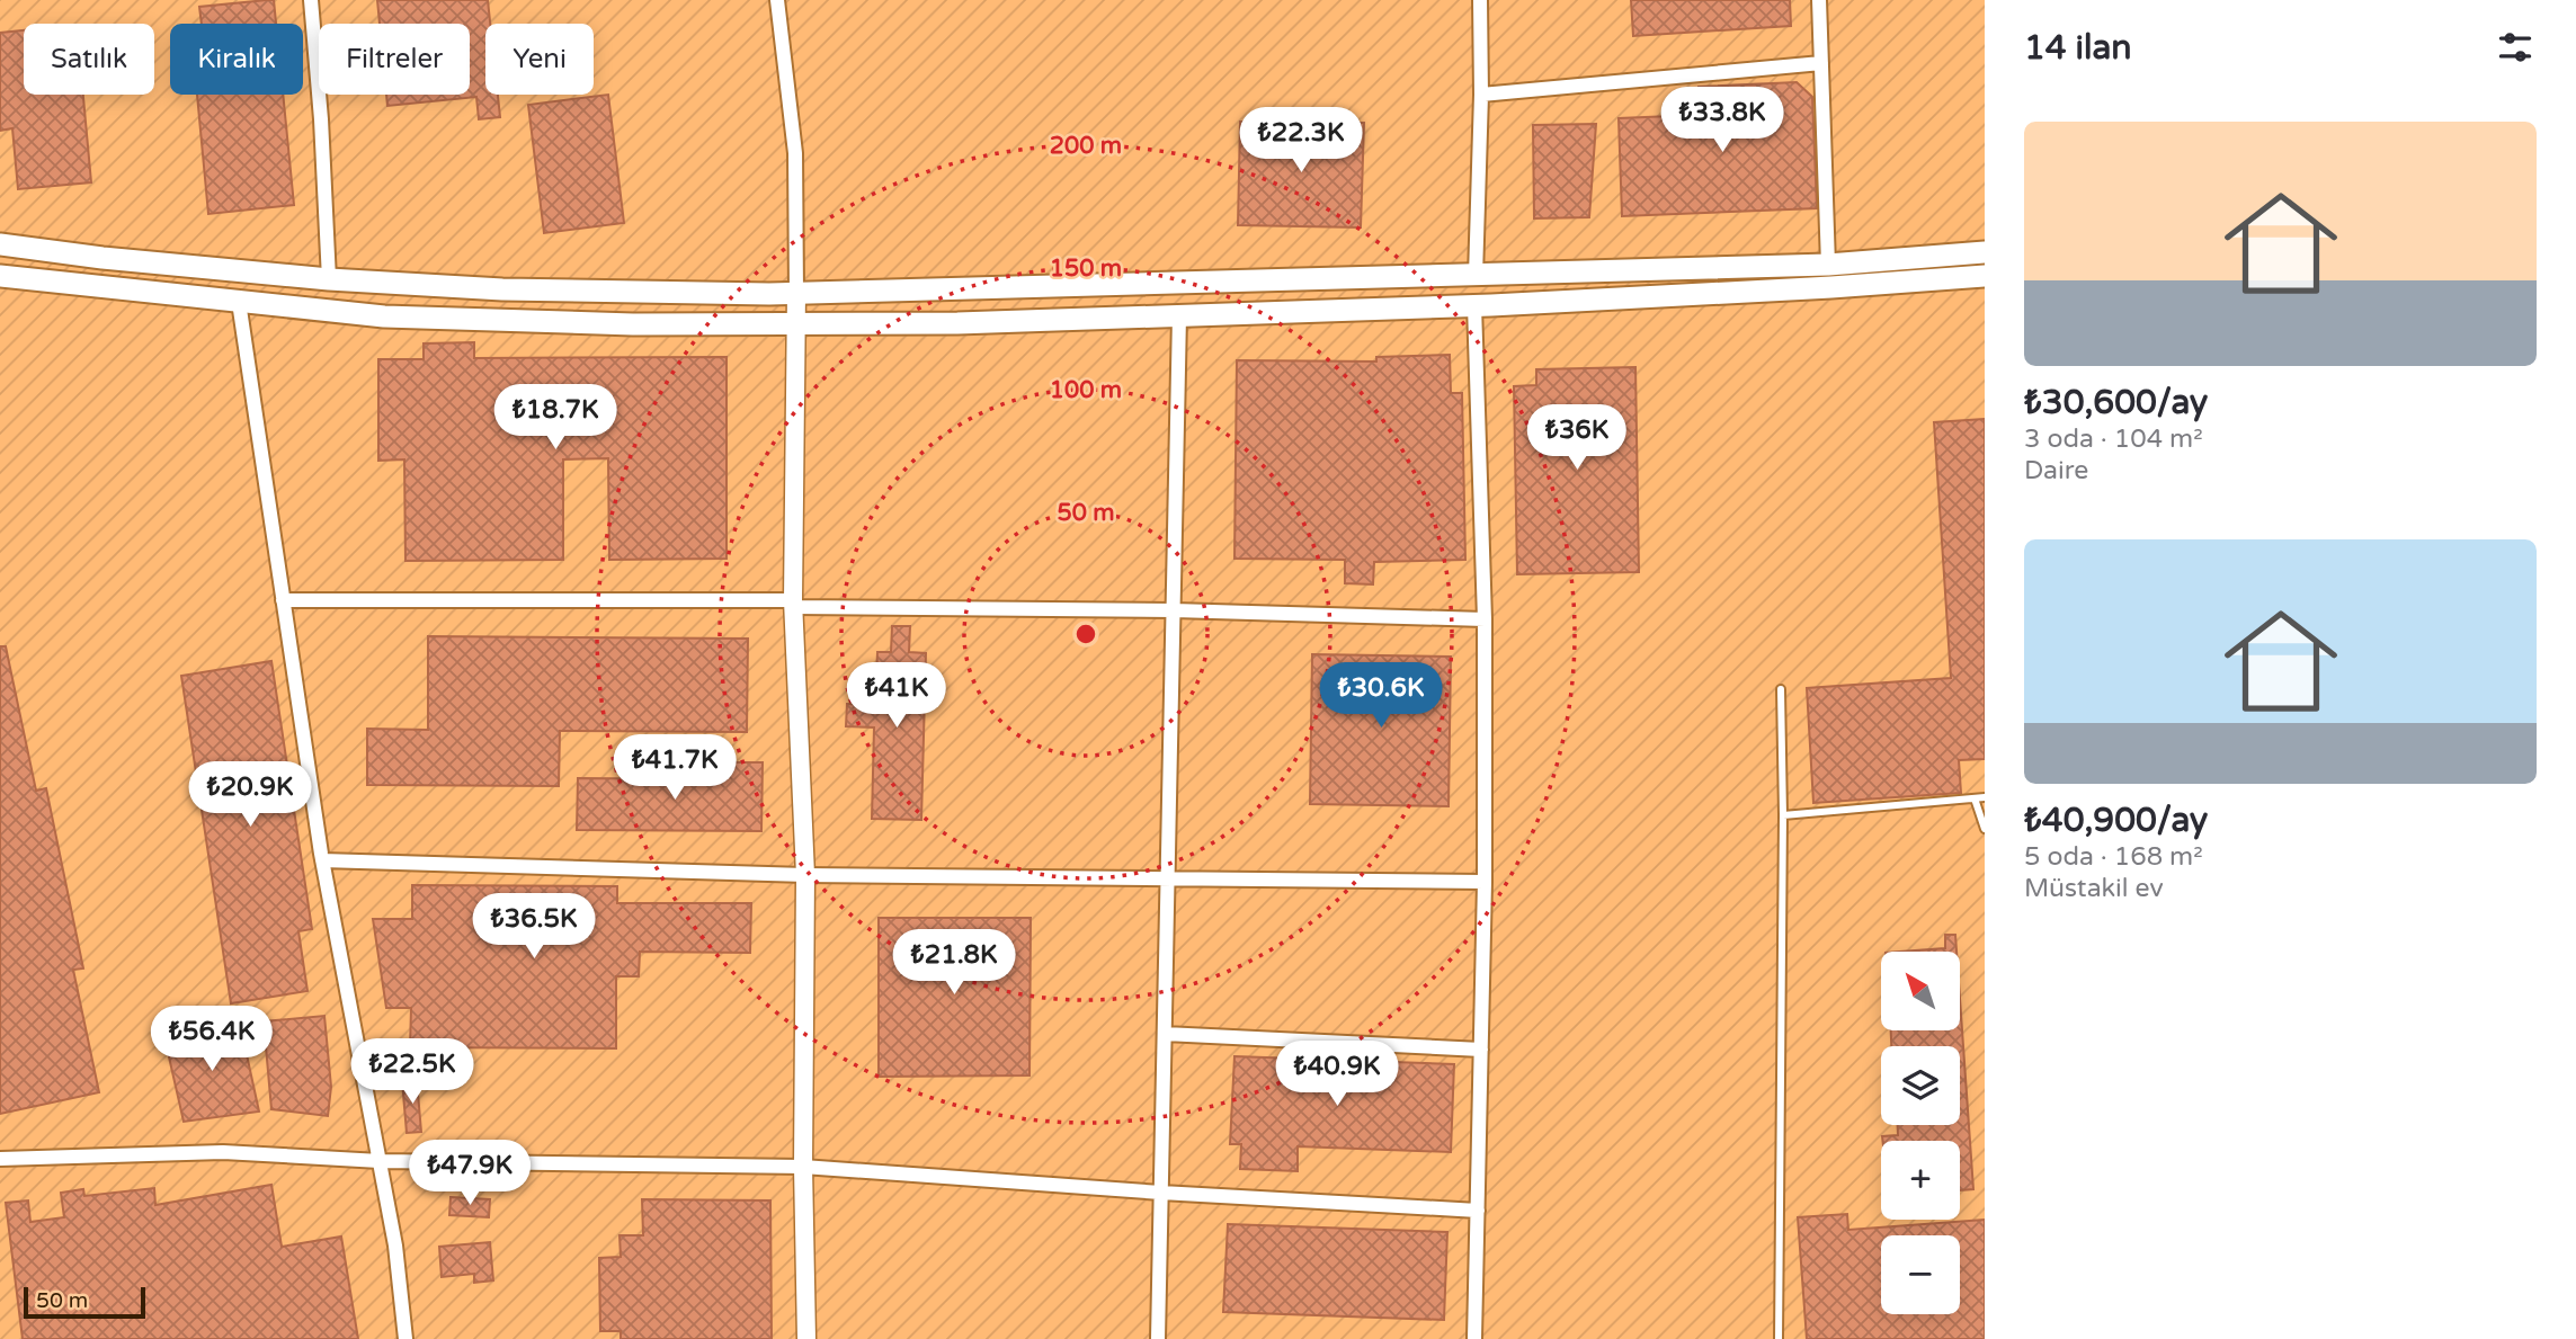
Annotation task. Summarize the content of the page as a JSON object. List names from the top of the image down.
{
  "scale_bar": "50 m",
  "north": "top left",
  "page": {
    "heading": "14 ilan",
    "chip": [
      "Satılık",
      "Kiralık",
      "Filtreler",
      "Yeni"
    ],
    "price": [
      "₺33.8K",
      "₺22.3K",
      "₺18.7K",
      "₺36K",
      "₺41K",
      "₺30.6K",
      "₺41.7K",
      "₺20.9K",
      "₺36.5K",
      "₺21.8K",
      "₺56.4K",
      "₺22.5K",
      "₺40.9K",
      "₺47.9K"
    ],
    "list": [
      {
        "name": "₺30,600/ay",
        "note": "3 oda · 104 m² · Daire"
      },
      {
        "name": "₺40,900/ay",
        "note": "5 oda · 168 m² · Müstakil ev"
      }
    ],
    "map_buttons": ["+", "−"],
    "scale": "50 m"
  },
  "rings": [
    "200 m",
    "150 m",
    "100 m",
    "50 m"
  ]
}
